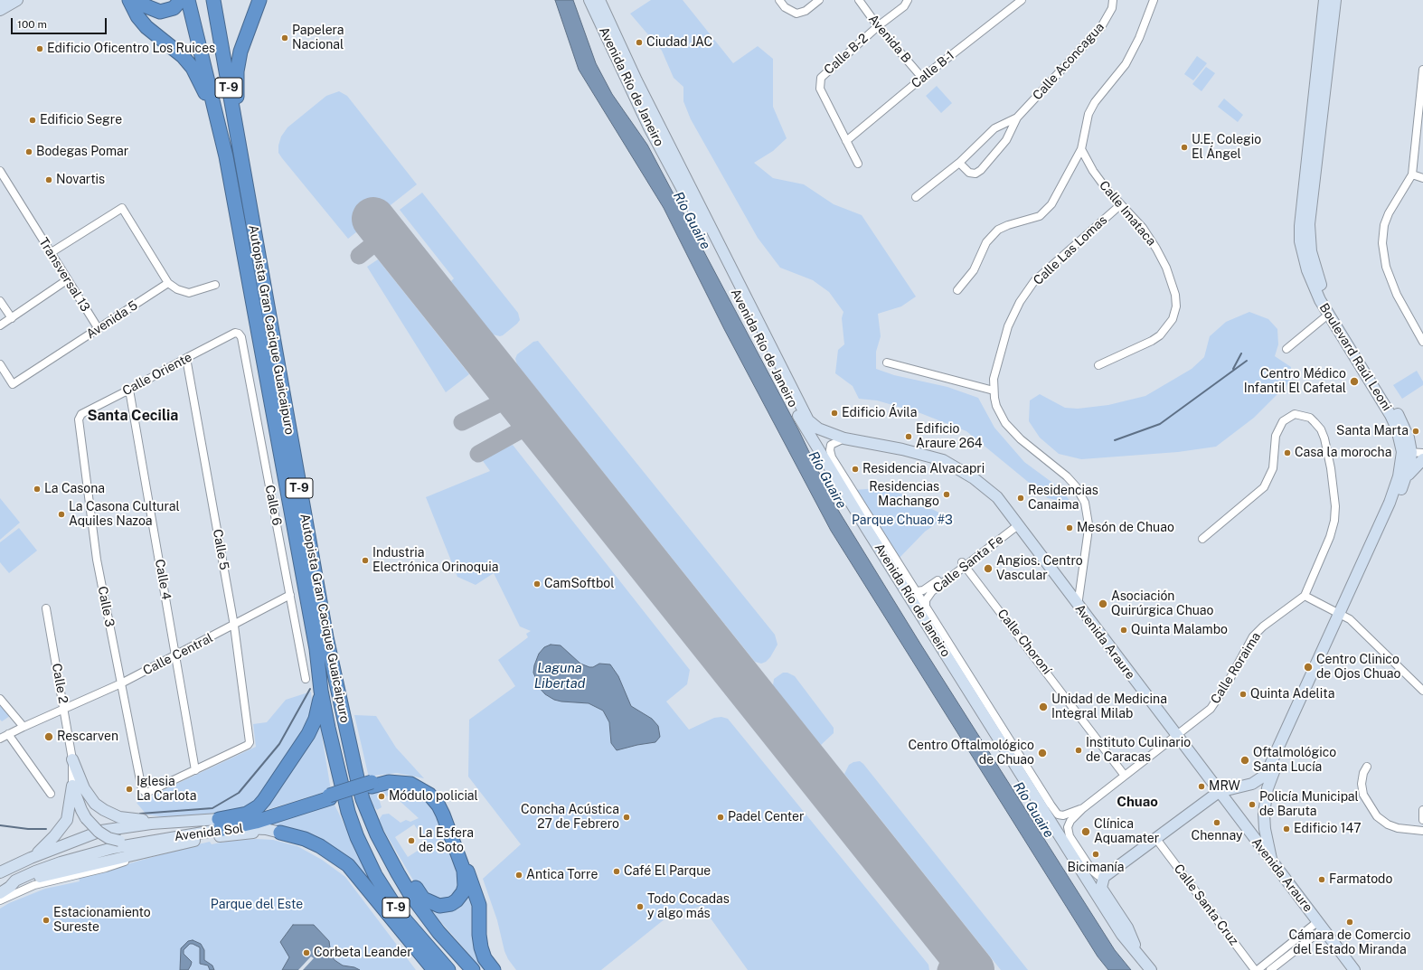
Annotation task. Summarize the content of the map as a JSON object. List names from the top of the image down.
{
  "streets": {
    "highway": ["T-9", "Autopista Gran Cacique Guaicaipuro"],
    "street": [
      "Avenida B",
      "Calle B-2",
      "Calle Aconcagua",
      "Calle B-1",
      "Avenida Río de Janeiro",
      "Calle Imataca",
      "Calle Las Lomas",
      "Transversal 13",
      "Avenida 5",
      "Boulevard Raúl Leoni",
      "Calle Oriente",
      "Calle 6",
      "Calle 5",
      "Calle Santa Fe",
      "Calle 4",
      "Calle 3",
      "Calle Choroní",
      "Avenida Araure",
      "Calle Central",
      "Calle Roraima",
      "Calle 2",
      "Avenida Sol",
      "Calle Santa Cruz"
    ]
  },
  "crossings": [
    ["Avenida B", "Calle B-2"],
    ["Avenida B", "Calle B-1"],
    ["Calle B-2", "Calle B-1"],
    ["Avenida Río de Janeiro", "Calle Santa Fe"],
    ["Avenida Río de Janeiro", "Avenida Araure"],
    ["Avenida Río de Janeiro", "Calle Roraima"],
    ["Calle Imataca", "Calle Las Lomas"],
    ["Calle Las Lomas", "Avenida Araure"],
    ["Transversal 13", "Avenida 5"],
    ["Boulevard Raúl Leoni", "Avenida Araure"],
    ["Calle Oriente", "Calle 6"],
    ["Calle Oriente", "Calle 5"],
    ["Calle Oriente", "Calle 4"],
    ["Calle Oriente", "Calle 3"],
    ["Calle 6", "Calle Central"],
    ["Calle 5", "Calle 4"],
    ["Calle 5", "Calle 3"],
    ["Calle 5", "Calle Central"],
    ["Calle Santa Fe", "Calle Choroní"],
    ["Calle Santa Fe", "Avenida Araure"],
    ["Calle 4", "Calle 3"],
    ["Calle 4", "Calle Central"],
    ["Calle 3", "Calle Central"],
    ["Calle Choroní", "Calle Roraima"],
    ["Avenida Araure", "Calle Roraima"],
    ["Calle Central", "Calle 2"]
  ],
  "districts": ["Santa Cecilia", "Chuao"],
  "water": ["Río Guaire", "Laguna Libertad"],
  "parks": ["Parque Chuao #3", "Parque del Este"],
  "places": [
    "Papelera Nacional",
    "Ciudad JAC",
    "Edificio Oficentro Los Ruices",
    "Edificio Segre",
    "U.E. Colegio El Ángel",
    "Bodegas Pomar",
    "Novartis",
    "Centro Médico Infantil El Cafetal",
    "Edificio Ávila",
    "Santa Marta",
    "Edificio Araure 264",
    "Casa la morocha",
    "Residencia Alvacapri",
    "La Casona",
    "Residencias Machango",
    "Residencias Canaima",
    "La Casona Cultural Aquiles Nazoa",
    "Mesón de Chuao",
    "Industria Electrónica Orinoquia",
    "Angios. Centro Vascular",
    "CamSoftbol",
    "Asociación Quirúrgica Chuao",
    "Quinta Malambo",
    "Centro Clinico de Ojos Chuao",
    "Quinta Adelita",
    "Unidad de Medicina Integral Milab",
    "Rescarven",
    "Instituto Culinario de Caracas",
    "Centro Oftalmológico de Chuao",
    "Oftalmológico Santa Lucía",
    "MRW",
    "Iglesia La Carlota",
    "Módulo policial",
    "Policía Municipal de Baruta",
    "Concha Acústica 27 de Febrero",
    "Padel Center",
    "Chennay",
    "Edificio 147",
    "Clínica Aquamater",
    "La Esfera de Soto",
    "Bicimanía",
    "Café El Parque",
    "Antica Torre",
    "Farmatodo",
    "Todo Cocadas y algo más",
    "Estacionamiento Sureste",
    "Cámara de Comercio del Estado Miranda",
    "Corbeta Leander"
  ],
  "scale_bar": "100 m"
}
